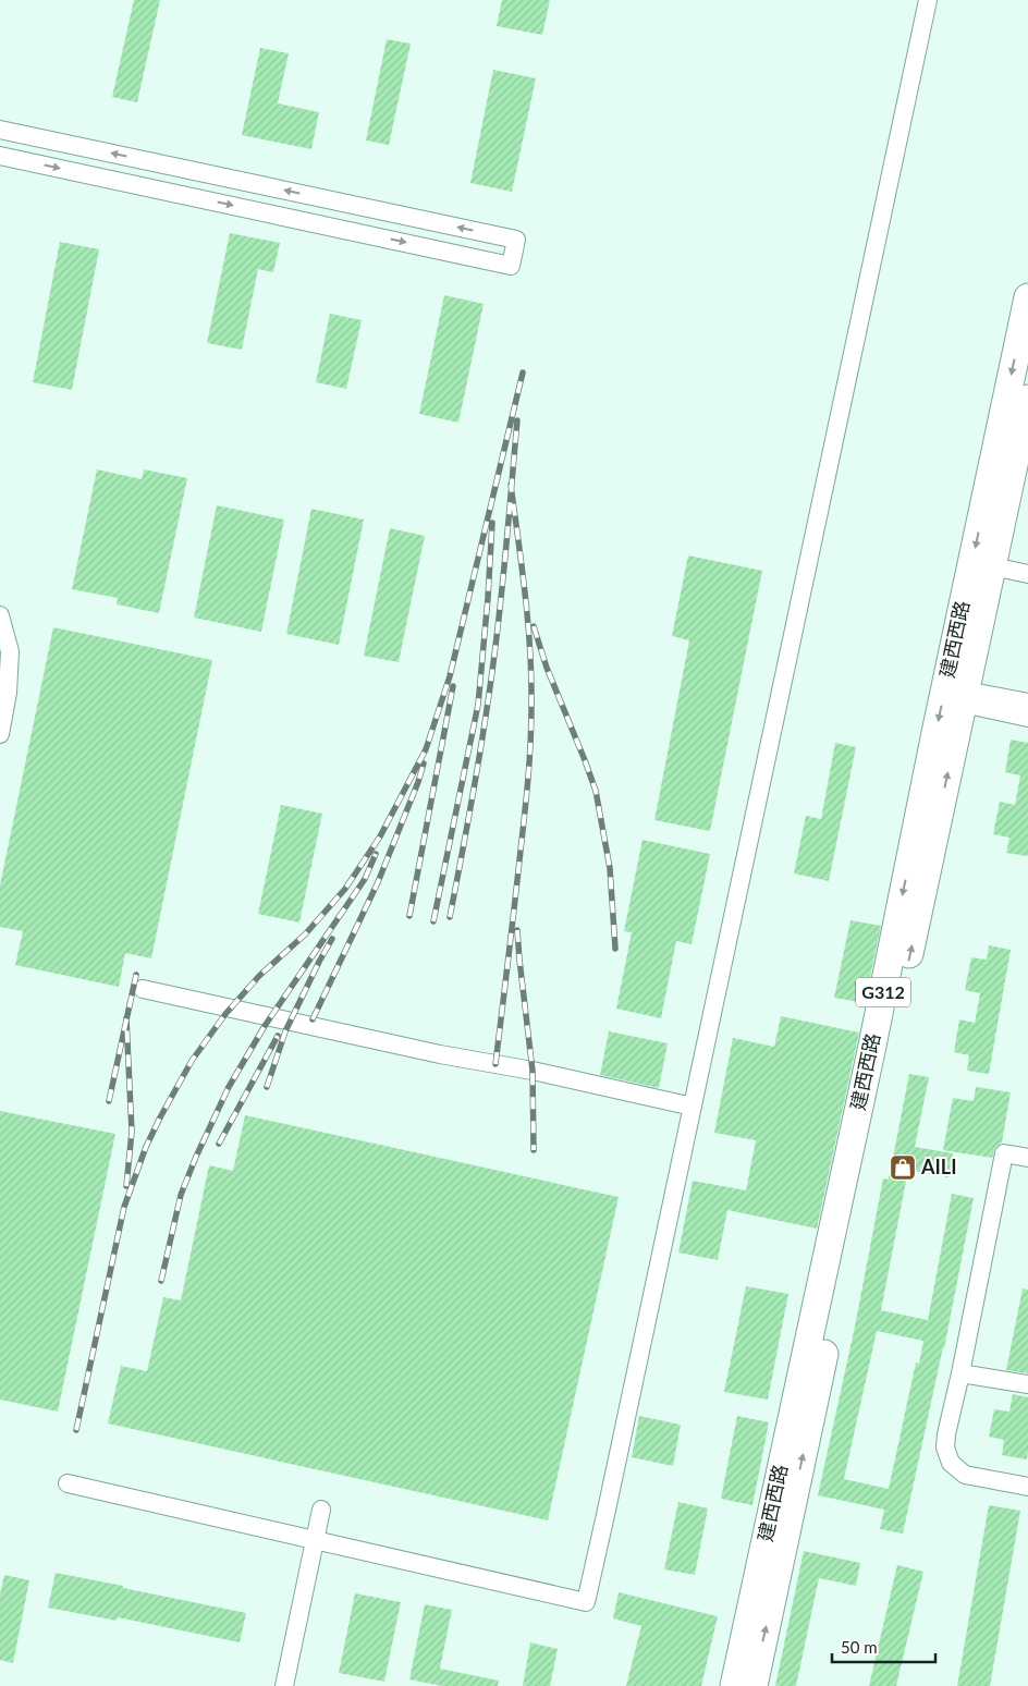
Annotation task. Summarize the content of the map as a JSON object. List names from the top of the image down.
{
  "streets": {
    "highway": ["建西西路", "G312"]
  },
  "places": {
    "shop": ["AILI"]
  },
  "scale_bar": "50 m"
}
